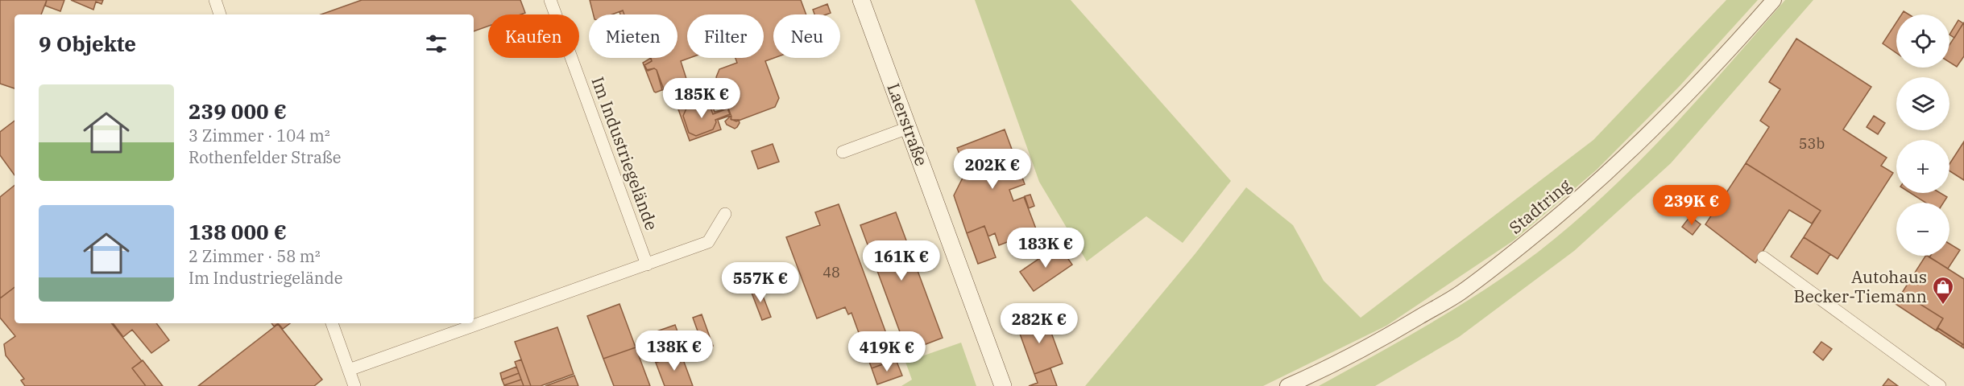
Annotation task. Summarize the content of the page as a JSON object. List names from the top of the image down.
{
  "streets": {
    "main road": ["Laerstraße"],
    "street": ["Im Industriegelände", "Stadtring"]
  },
  "places": {
    "shop": ["Autohaus Becker-Tiemann"]
  },
  "house_numbers": ["53b", "48"],
  "page": {
    "map_buttons": ["+", "−"],
    "chip": [
      "Kaufen",
      "Mieten",
      "Filter",
      "Neu"
    ],
    "heading": "9 Objekte",
    "list": [
      {
        "name": "239 000 €",
        "note": "3 Zimmer · 104 m² · Rothenfelder Straße"
      },
      {
        "name": "138 000 €",
        "note": "2 Zimmer · 58 m² · Im Industriegelände"
      }
    ],
    "price": [
      "185K €",
      "202K €",
      "239K €",
      "183K €",
      "161K €",
      "557K €",
      "282K €",
      "138K €",
      "419K €"
    ]
  }
}
